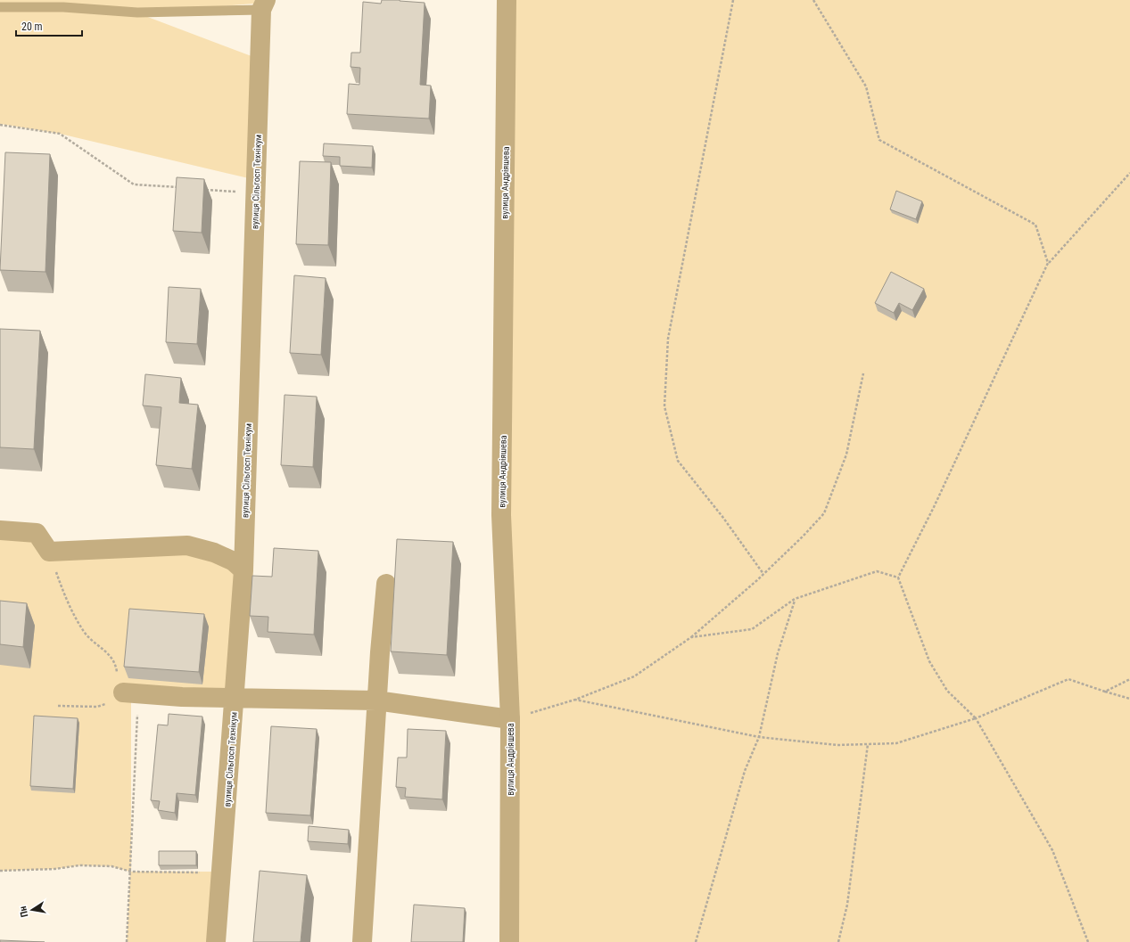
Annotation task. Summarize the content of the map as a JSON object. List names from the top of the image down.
{
  "streets": {
    "street": ["вулиця Сільгосп Технікум", "вулиця Андріяшева"]
  },
  "scale_bar": "20 m",
  "north": "left"
}
